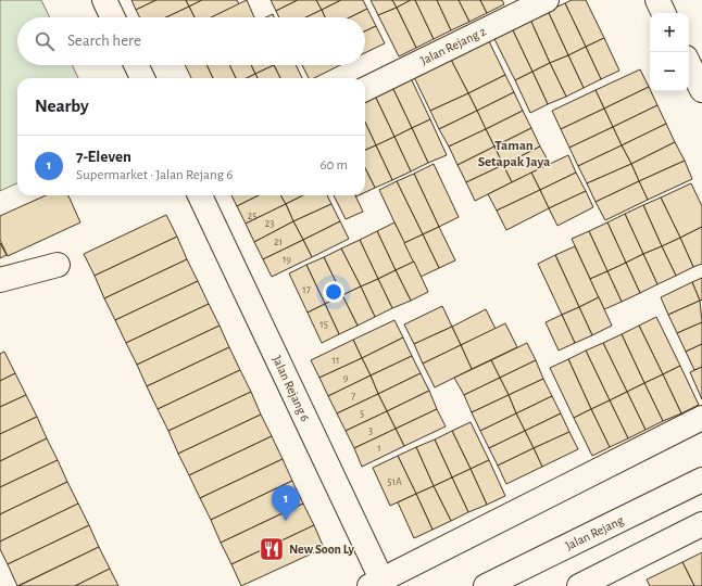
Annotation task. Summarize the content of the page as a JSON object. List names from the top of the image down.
{
  "streets": {
    "street": ["Jalan Rejang 2", "Jalan Rejang 6", "Jalan Rejang"]
  },
  "districts": ["Taman Setapak Jaya"],
  "places": {
    "restaurant": ["New Soon Ly"]
  },
  "house_numbers": [
    "25",
    "23",
    "21",
    "19",
    "17",
    "15",
    "11",
    "9",
    "7",
    "5",
    "3",
    "1",
    "51A"
  ],
  "page": {
    "map_buttons": ["+", "−"],
    "search": "Search here",
    "heading": "Nearby",
    "list": [
      {
        "mark": "1",
        "name": "7-Eleven",
        "note": "Supermarket · Jalan Rejang 6",
        "value": "60 m"
      }
    ],
    "pins": "1"
  }
}
